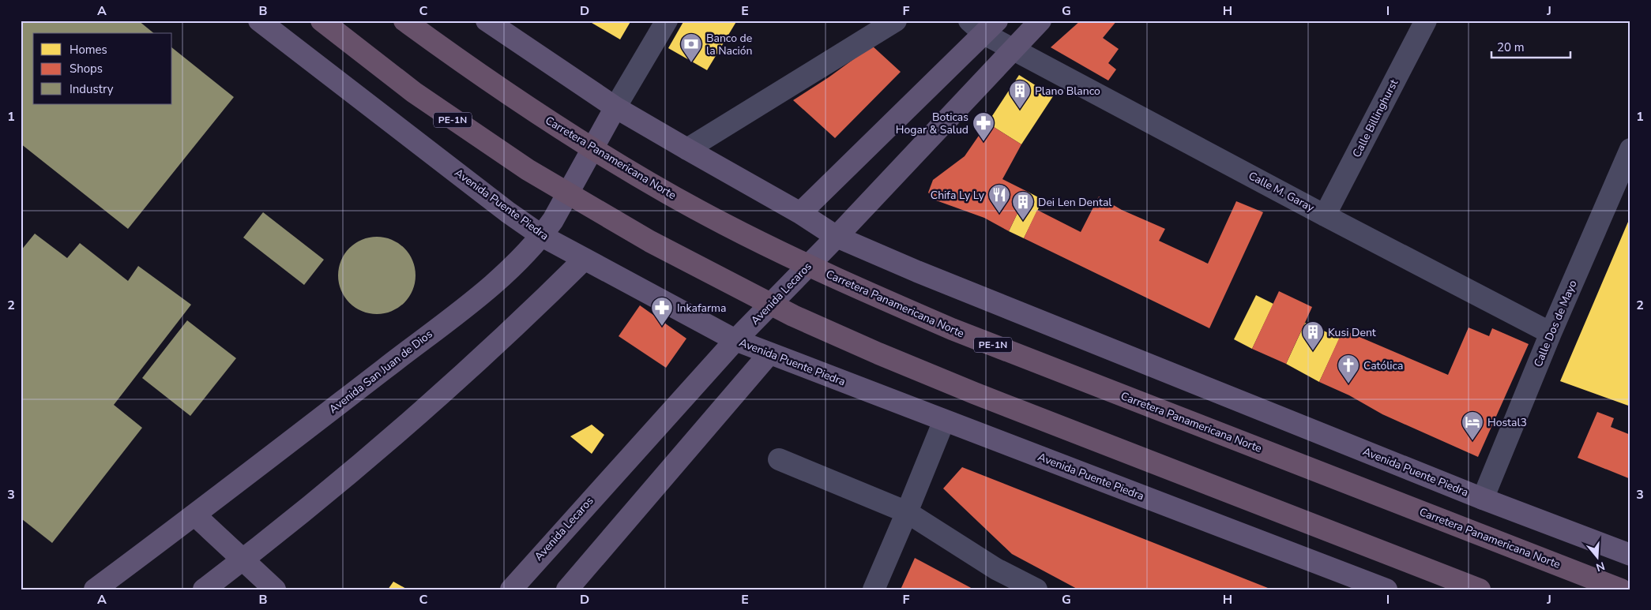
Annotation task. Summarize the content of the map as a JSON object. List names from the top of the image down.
{
  "streets": {
    "highway": ["PE-1N", "Carretera Panamericana Norte"],
    "main road": ["Avenida Puente Piedra", "Avenida Lecaros", "Avenida San Juan de Dios"],
    "street": ["Calle Billinghurst", "Calle M. Garay", "Calle Dos de Mayo"]
  },
  "crossings": [
    ["Calle Billinghurst", "Calle M. Garay"],
    ["Calle M. Garay", "Avenida Lecaros"],
    ["Calle M. Garay", "Calle Dos de Mayo"],
    ["Avenida Puente Piedra", "Avenida Lecaros"],
    ["Avenida Puente Piedra", "Calle Dos de Mayo"],
    ["Avenida Puente Piedra", "Avenida San Juan de Dios"]
  ],
  "places": {
    "bank": ["Banco de la Nación"],
    "building": ["Plano Blanco", "Dei Len Dental", "Kusi Dent"],
    "pharmacy": ["Boticas Hogar & Salud", "Inkafarma"],
    "restaurant": ["Chifa Ly Ly"],
    "church": ["Católica"],
    "hotel": ["Hostal3"]
  },
  "legend": ["Homes", "Shops", "Industry"],
  "scale_bar": "20 m",
  "north": "bottom",
  "grid": {
    "columns": [
      "A",
      "B",
      "C",
      "D",
      "E",
      "F",
      "G",
      "H",
      "I",
      "J"
    ],
    "rows": ["1", "2", "3"]
  }
}
